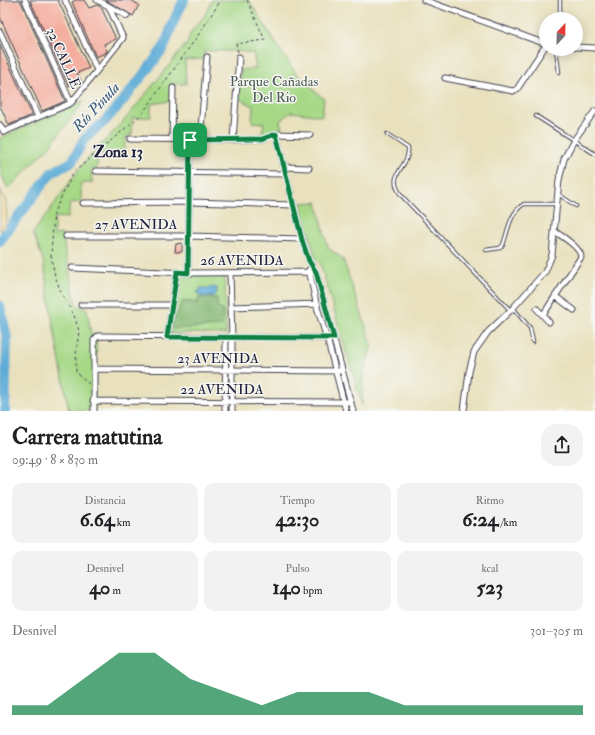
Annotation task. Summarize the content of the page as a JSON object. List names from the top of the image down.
{
  "streets": {
    "street": [
      "32 CALLE",
      "27 AVENIDA",
      "26 AVENIDA",
      "23 AVENIDA",
      "22 AVENIDA"
    ]
  },
  "districts": ["Zona 13"],
  "water": ["Río Pinula"],
  "parks": ["Parque Cañadas Del Rio"],
  "north": "top",
  "page": {
    "heading": ["Carrera matutina", "09:49 · 8 × 830 m"],
    "stats": [
      ["Distancia", "6.64 km"],
      ["Tiempo", "42:30"],
      ["Ritmo", "6:24 /km"],
      ["Desnivel", "40 m"],
      ["Pulso", "140 bpm"],
      ["kcal", "523"]
    ],
    "chart": ["Desnivel", "301–305 m"]
  }
}
